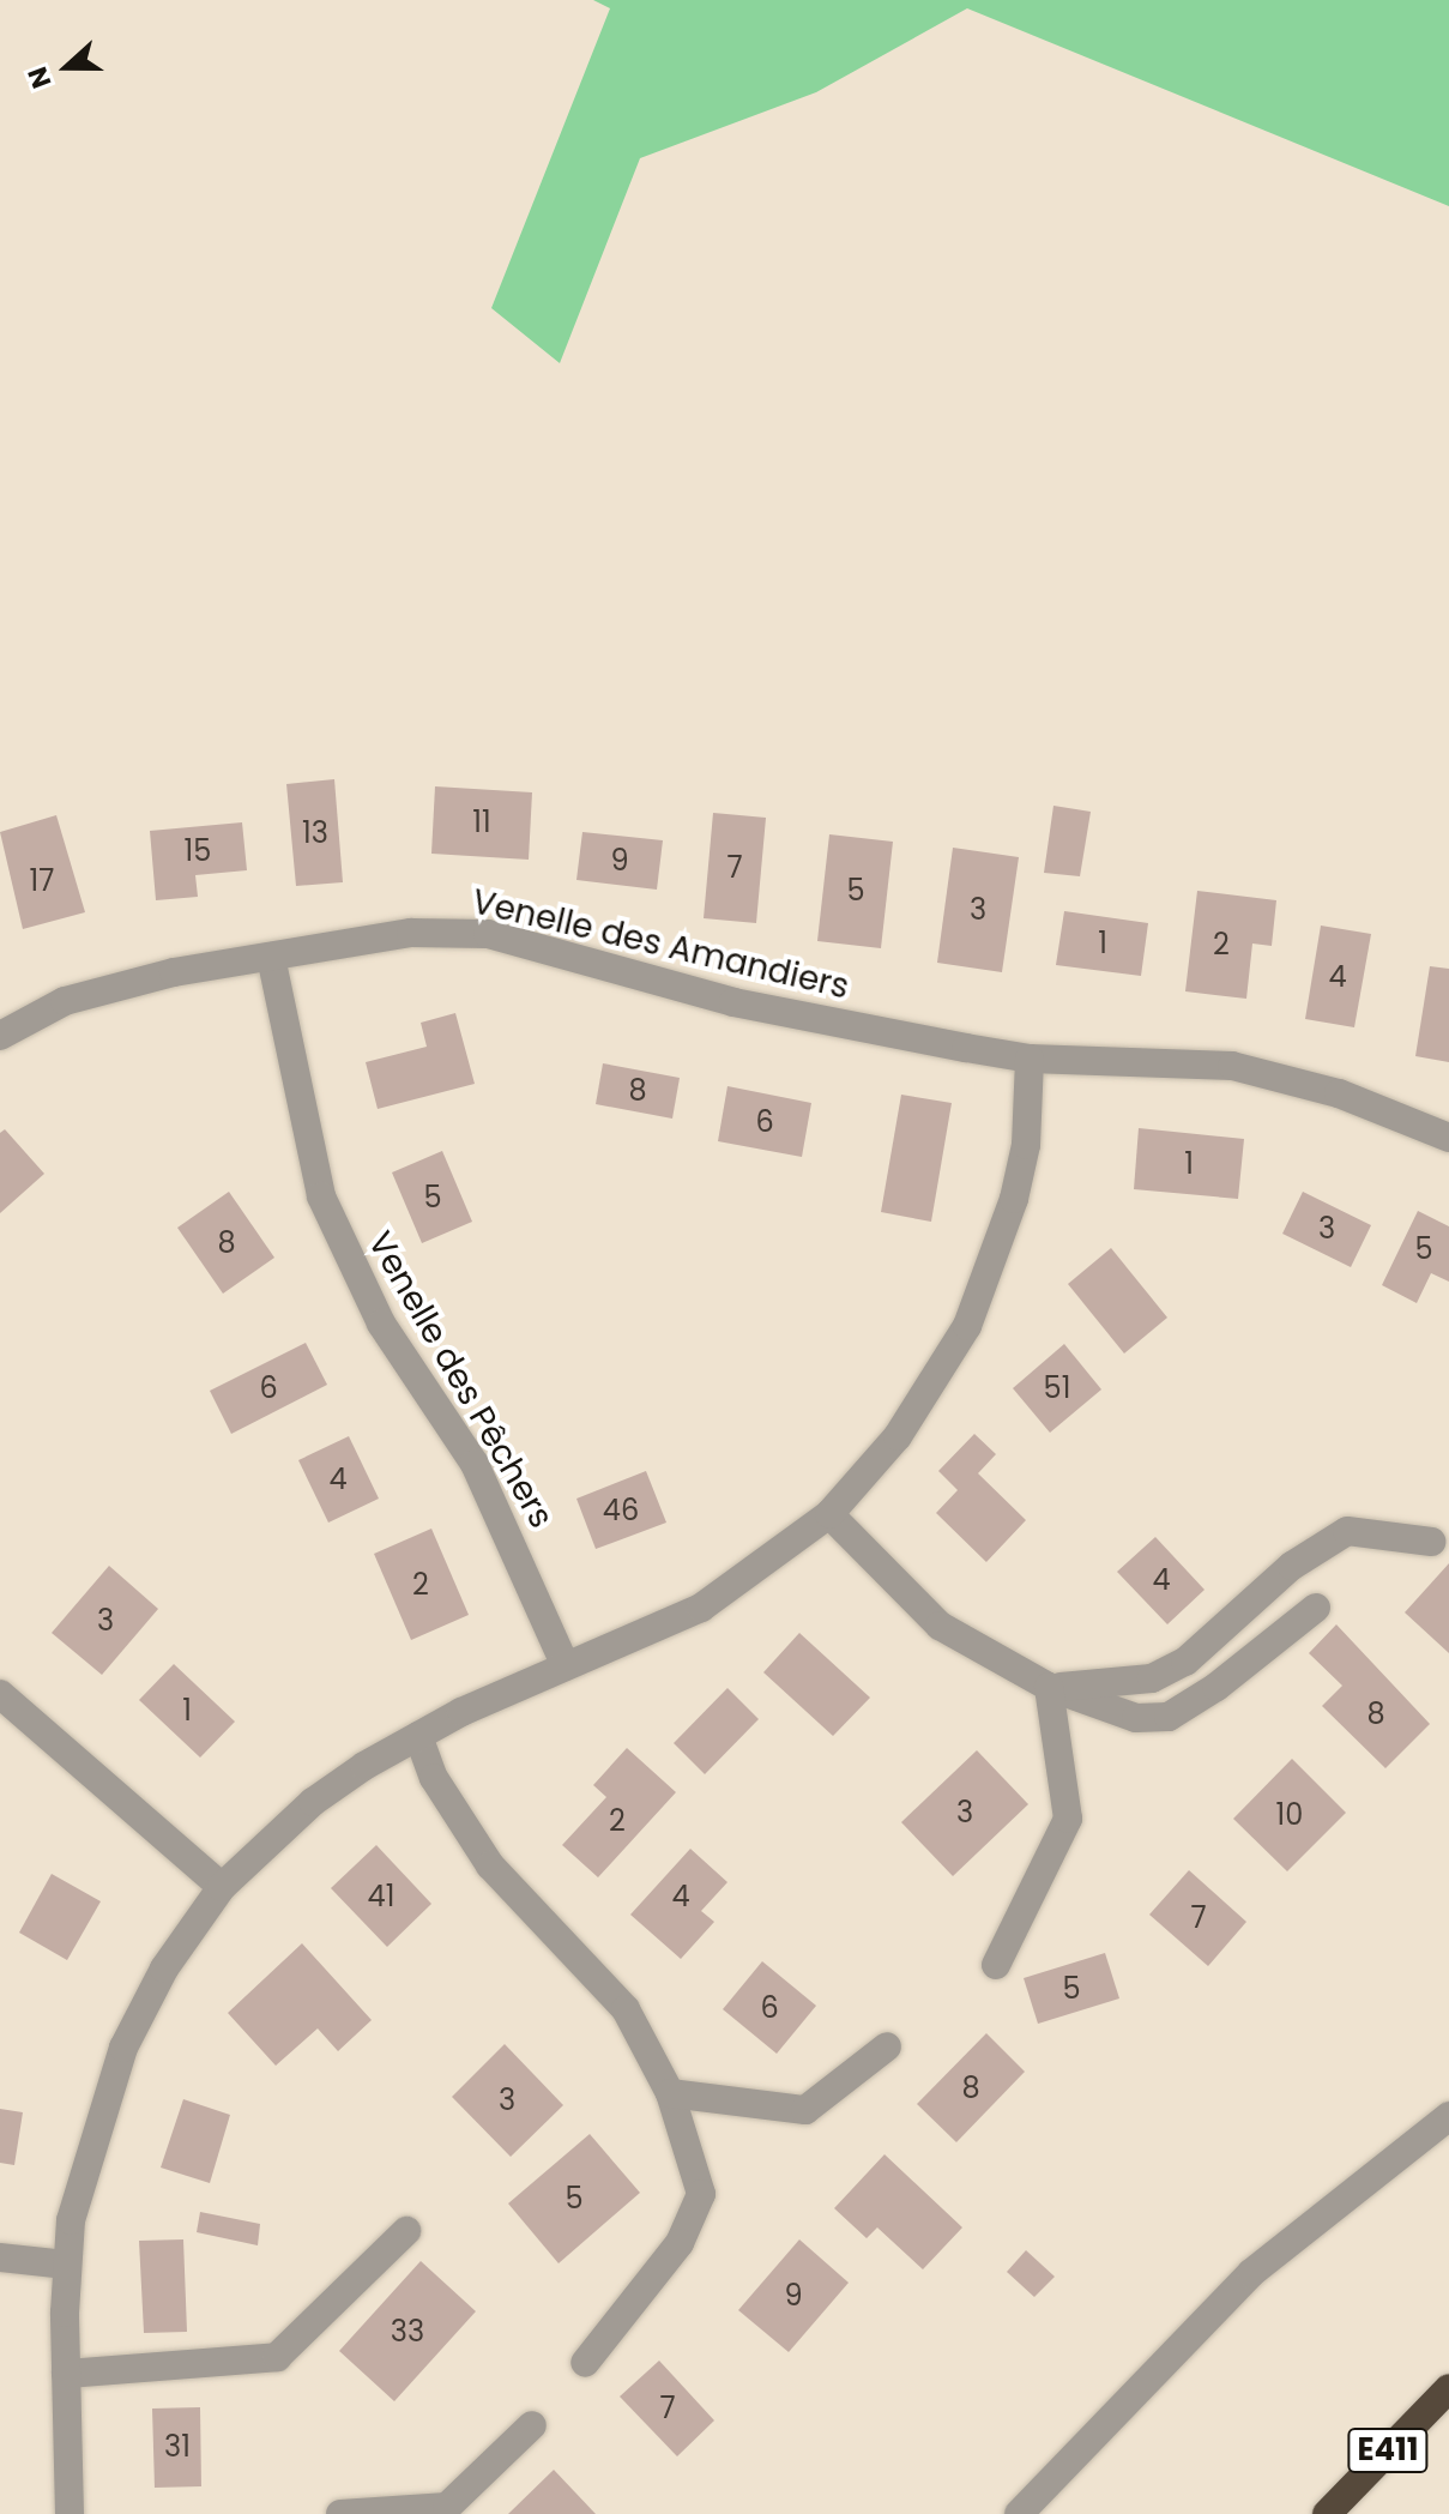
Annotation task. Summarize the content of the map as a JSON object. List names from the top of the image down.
{
  "streets": {
    "highway": ["E411"],
    "street": ["Venelle des Amandiers", "Venelle des Pêchers"]
  },
  "crossings": [
    ["Venelle des Amandiers", "Venelle des Pêchers"]
  ],
  "house_numbers": [
    "11",
    "13",
    "15",
    "9",
    "7",
    "17",
    "5",
    "3",
    "1",
    "2",
    "4",
    "8",
    "6",
    "1",
    "5",
    "3",
    "8",
    "5",
    "6",
    "51",
    "4",
    "46",
    "4",
    "2",
    "3",
    "1",
    "8",
    "3",
    "10",
    "2",
    "41",
    "4",
    "7",
    "5",
    "6",
    "8",
    "3",
    "5",
    "9",
    "33",
    "7",
    "31"
  ],
  "north": "left"
}
